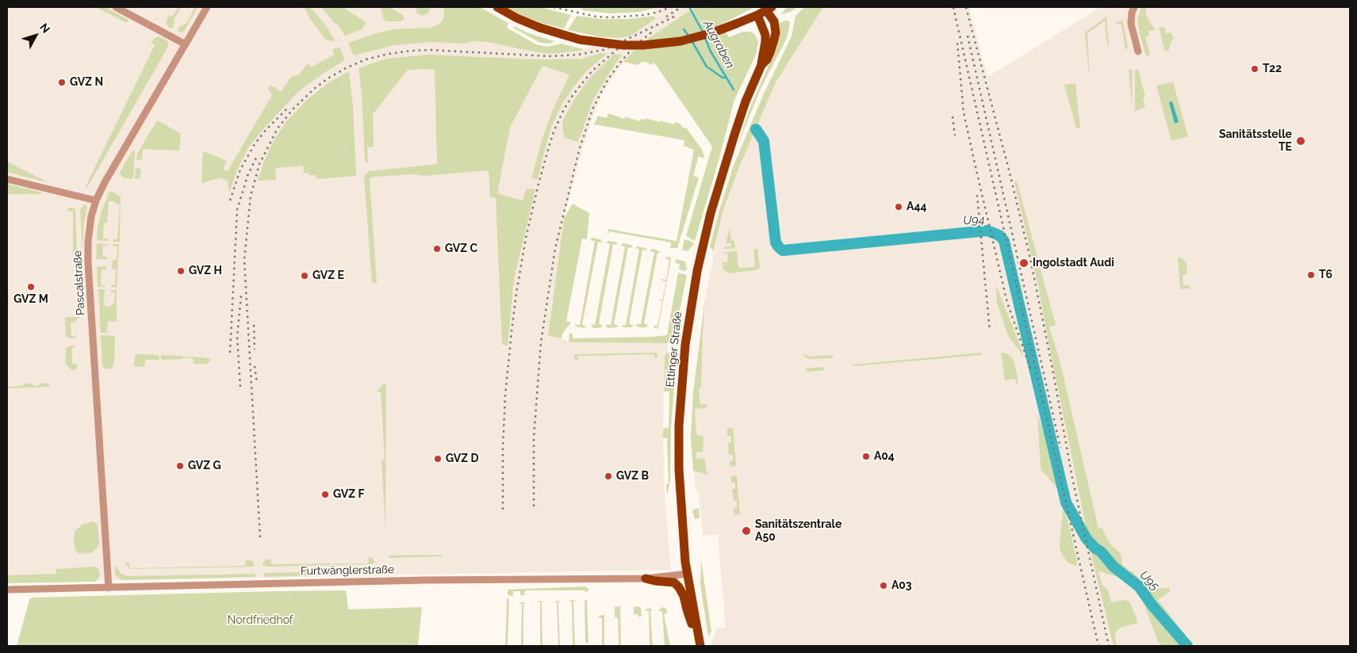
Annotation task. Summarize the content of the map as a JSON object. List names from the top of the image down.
{
  "streets": {
    "main road": ["Ettinger Straße"],
    "street": ["Pascalstraße", "Furtwänglerstraße"]
  },
  "crossings": [
    ["Pascalstraße", "Furtwänglerstraße"],
    ["Ettinger Straße", "Furtwänglerstraße"]
  ],
  "water": ["Augraben", "U94", "U95"],
  "parks": ["Nordfriedhof"],
  "places": [
    "T22",
    "GVZ N",
    "Sanitätsstelle TE",
    "A44",
    "GVZ C",
    "Ingolstadt Audi",
    "GVZ H",
    "T6",
    "GVZ E",
    "GVZ M",
    "A04",
    "GVZ D",
    "GVZ G",
    "GVZ B",
    "GVZ F",
    "Sanitätszentrale A50",
    "A03"
  ],
  "north": "top right"
}
